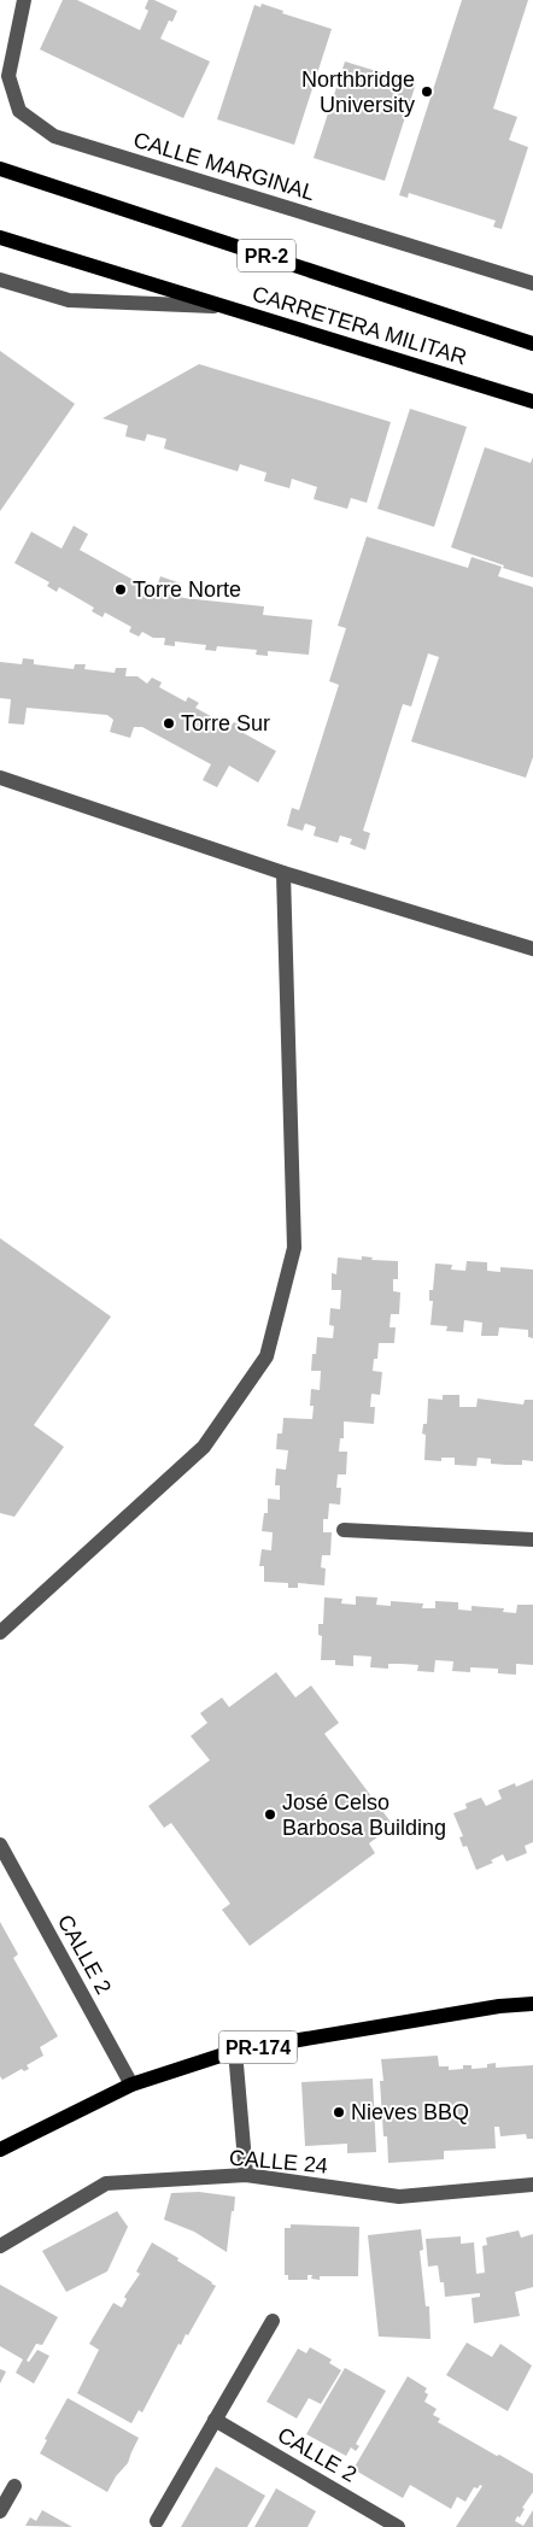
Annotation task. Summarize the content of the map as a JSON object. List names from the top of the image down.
{
  "streets": {
    "main road": ["PR-2", "CARRETERA MILITAR", "PR-174"],
    "street": ["CALLE MARGINAL", "CALLE 2", "CALLE 24"]
  },
  "crossings": [
    ["CALLE 2", "PR-174"]
  ],
  "places": [
    "Northbridge University",
    "Torre Norte",
    "Torre Sur",
    "José Celso Barbosa Building",
    "Nieves BBQ"
  ]
}
